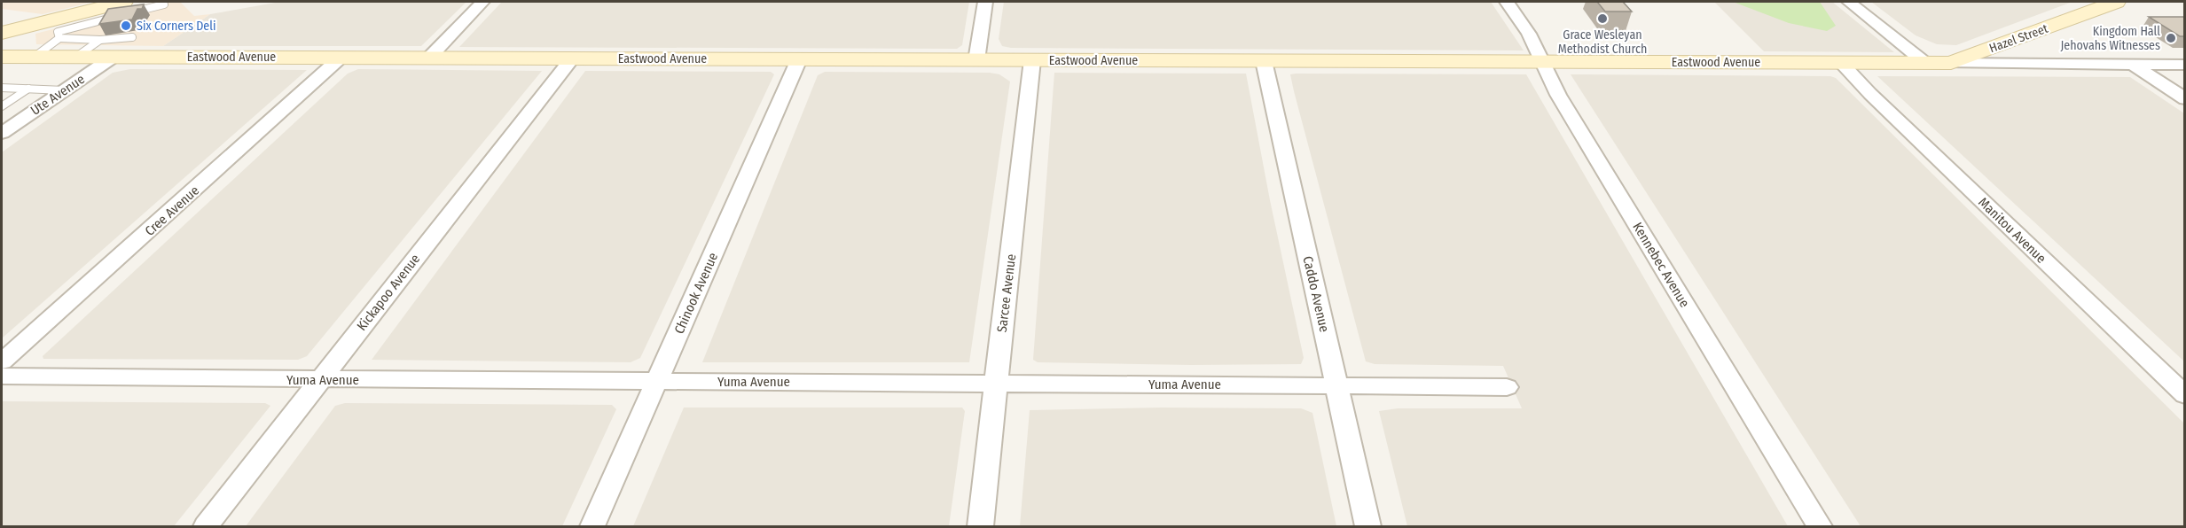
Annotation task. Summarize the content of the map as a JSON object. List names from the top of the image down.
{
  "streets": {
    "street": [
      "Hazel Street",
      "Eastwood Avenue",
      "Ute Avenue",
      "Cree Avenue",
      "Manitou Avenue",
      "Kennebec Avenue",
      "Kickapoo Avenue",
      "Chinook Avenue",
      "Sarcee Avenue",
      "Caddo Avenue",
      "Yuma Avenue"
    ]
  },
  "crossings": [
    ["Hazel Street", "Eastwood Avenue"],
    ["Eastwood Avenue", "Ute Avenue"],
    ["Eastwood Avenue", "Cree Avenue"],
    ["Eastwood Avenue", "Manitou Avenue"],
    ["Eastwood Avenue", "Kennebec Avenue"],
    ["Eastwood Avenue", "Kickapoo Avenue"],
    ["Eastwood Avenue", "Chinook Avenue"],
    ["Eastwood Avenue", "Sarcee Avenue"],
    ["Eastwood Avenue", "Caddo Avenue"],
    ["Kickapoo Avenue", "Yuma Avenue"],
    ["Chinook Avenue", "Yuma Avenue"],
    ["Sarcee Avenue", "Yuma Avenue"],
    ["Caddo Avenue", "Yuma Avenue"]
  ],
  "places": ["Grace Wesleyan Methodist Church", "Six Corners Deli", "Kingdom Hall Jehovahs Witnesses"]
}
